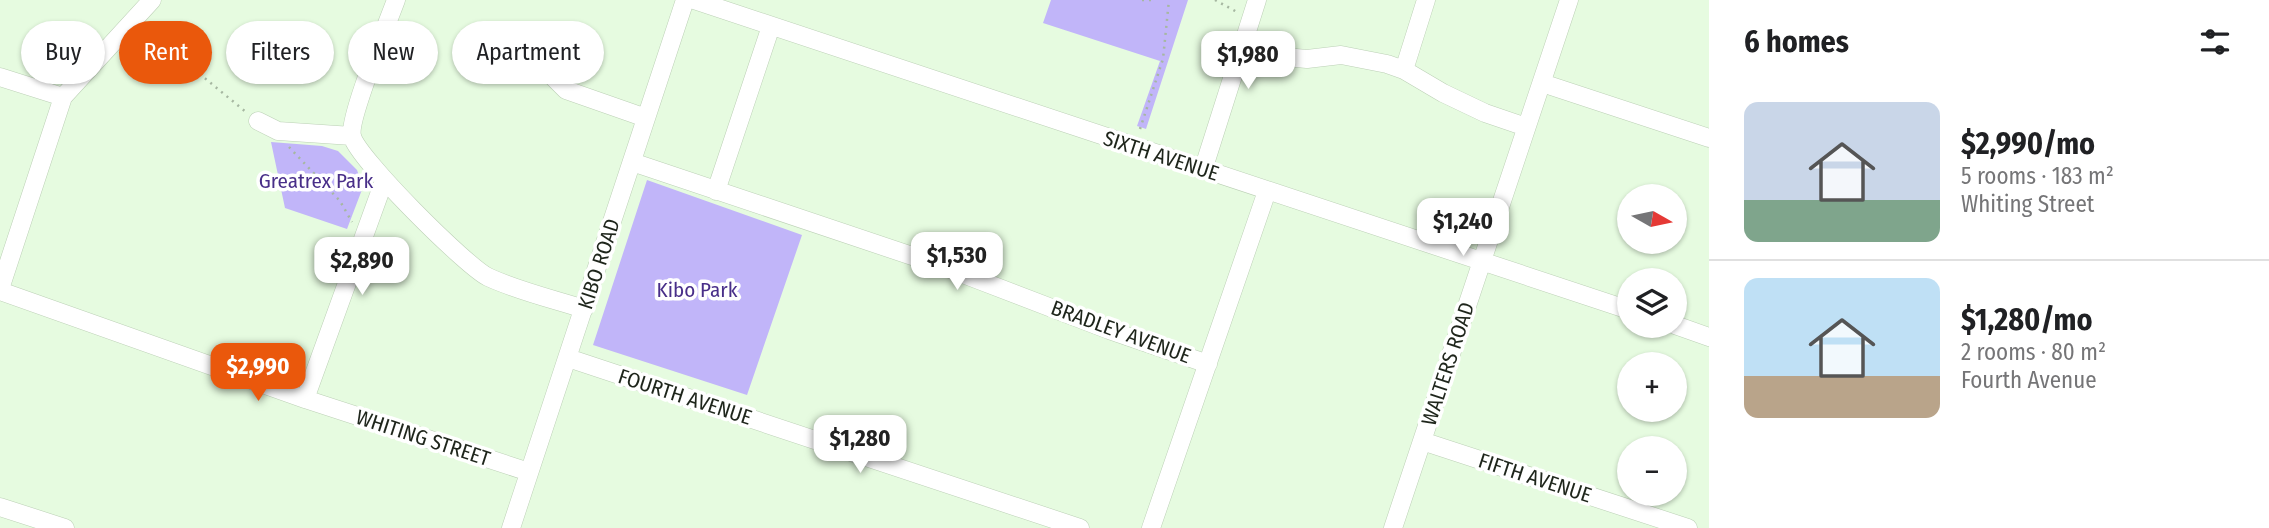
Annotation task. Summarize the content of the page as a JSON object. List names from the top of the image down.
{
  "streets": {
    "street": [
      "SIXTH AVENUE",
      "KIBO ROAD",
      "BRADLEY AVENUE",
      "WALTERS ROAD",
      "FOURTH AVENUE",
      "WHITING STREET",
      "FIFTH AVENUE"
    ]
  },
  "crossings": [
    ["SIXTH AVENUE", "WALTERS ROAD"],
    ["KIBO ROAD", "BRADLEY AVENUE"],
    ["KIBO ROAD", "FOURTH AVENUE"],
    ["KIBO ROAD", "WHITING STREET"],
    ["WALTERS ROAD", "FIFTH AVENUE"]
  ],
  "parks": ["Greatrex Park", "Kibo Park"],
  "north": "right",
  "page": {
    "heading": "6 homes",
    "chip": [
      "Buy",
      "Rent",
      "Filters",
      "New",
      "Apartment"
    ],
    "price": [
      "$1,980",
      "$1,240",
      "$1,530",
      "$2,890",
      "$2,990",
      "$1,280"
    ],
    "list": [
      {
        "name": "$2,990/mo",
        "note": "5 rooms · 183 m² · Whiting Street"
      },
      {
        "name": "$1,280/mo",
        "note": "2 rooms · 80 m² · Fourth Avenue"
      }
    ],
    "map_buttons": ["+", "−"]
  }
}
